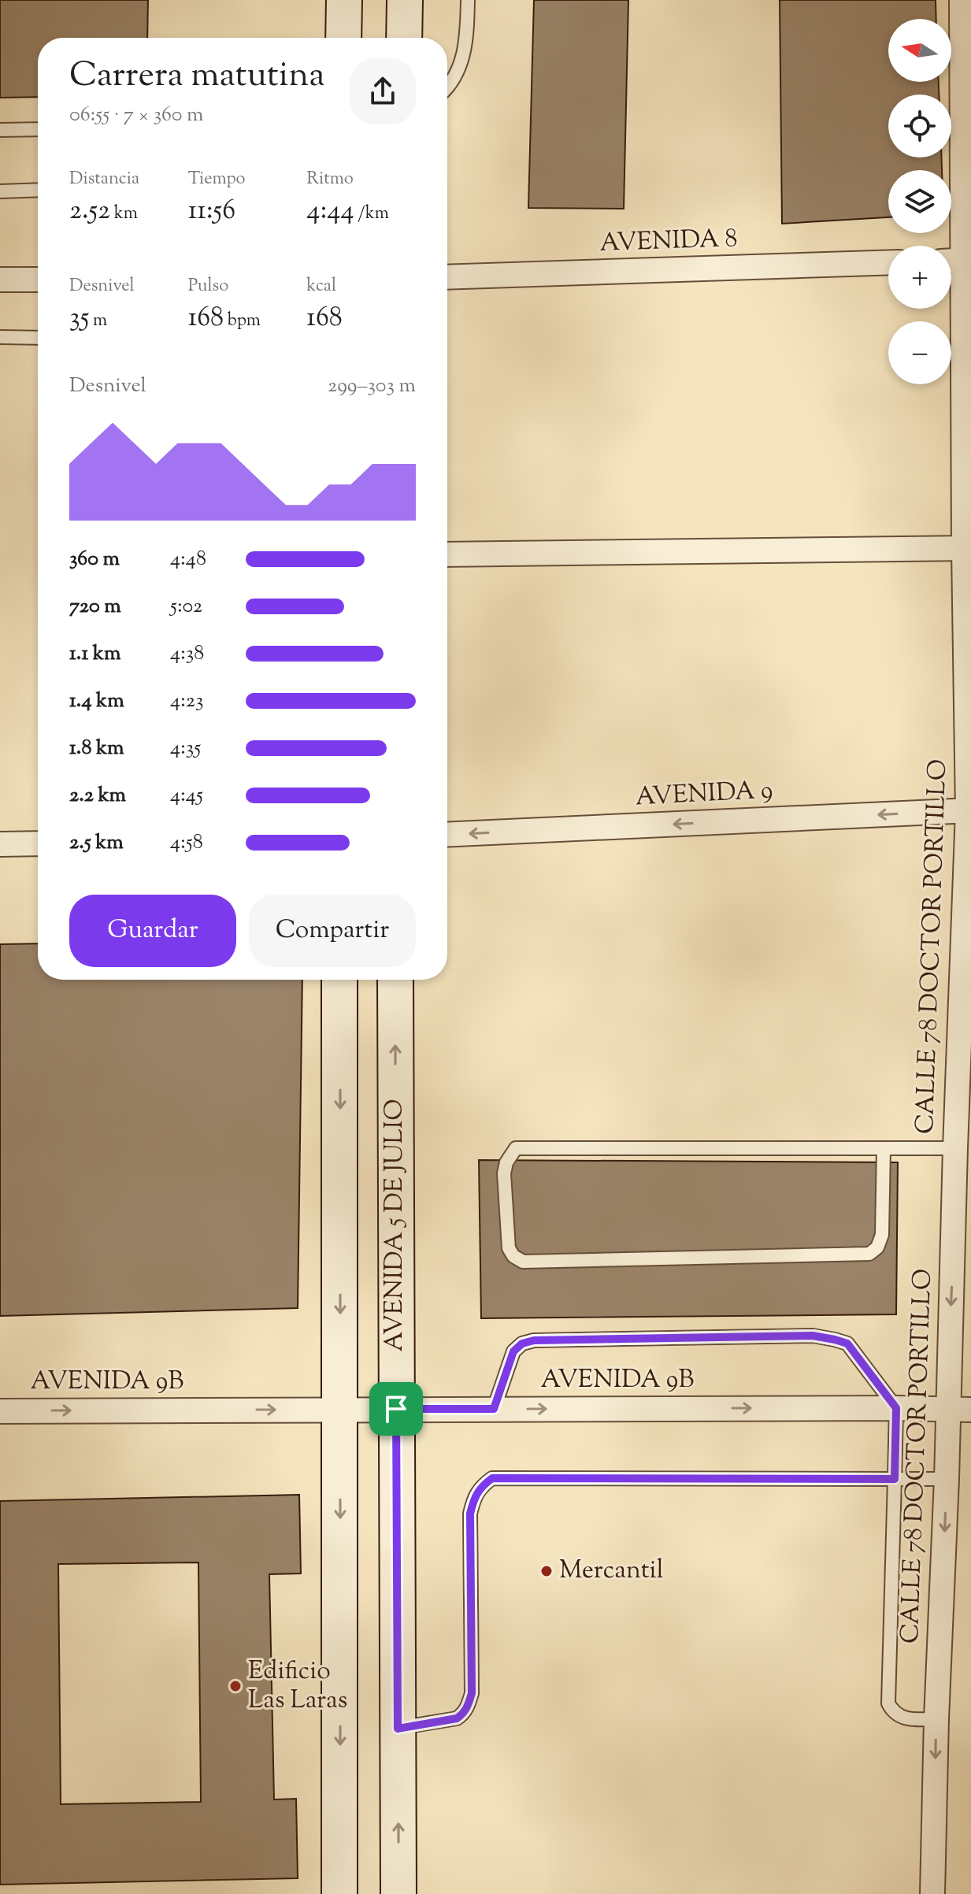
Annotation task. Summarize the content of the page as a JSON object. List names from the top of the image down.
{
  "streets": {
    "main road": ["AVENIDA 5 DE JULIO"],
    "street": [
      "AVENIDA 8",
      "AVENIDA 9",
      "CALLE 78 DOCTOR PORTILLO",
      "AVENIDA 9B"
    ]
  },
  "crossings": [
    ["AVENIDA 9", "CALLE 78 DOCTOR PORTILLO"],
    ["CALLE 78 DOCTOR PORTILLO", "AVENIDA 9B"],
    ["AVENIDA 5 DE JULIO", "AVENIDA 9B"]
  ],
  "one_way": ["AVENIDA 9", "CALLE 78 DOCTOR PORTILLO", "AVENIDA 9B"],
  "places": ["Mercantil", "Edificio Las Laras"],
  "north": "left",
  "page": {
    "map_buttons": ["+", "−"],
    "heading": ["Carrera matutina", "06:55 · 7 × 360 m"],
    "stats": [
      ["Distancia", "2.52 km"],
      ["Tiempo", "11:56"],
      ["Ritmo", "4:44 /km"],
      ["Desnivel", "35 m"],
      ["Pulso", "168 bpm"],
      ["kcal", "168"]
    ],
    "chart": ["Desnivel", "299–303 m"],
    "list": [
      {
        "name": "360 m",
        "note": "4:48"
      },
      {
        "name": "720 m",
        "note": "5:02"
      },
      {
        "name": "1.1 km",
        "note": "4:38"
      },
      {
        "name": "1.4 km",
        "note": "4:23"
      },
      {
        "name": "1.8 km",
        "note": "4:35"
      },
      {
        "name": "2.2 km",
        "note": "4:45"
      },
      {
        "name": "2.5 km",
        "note": "4:58"
      }
    ],
    "buttons": ["Guardar", "Compartir"]
  }
}
